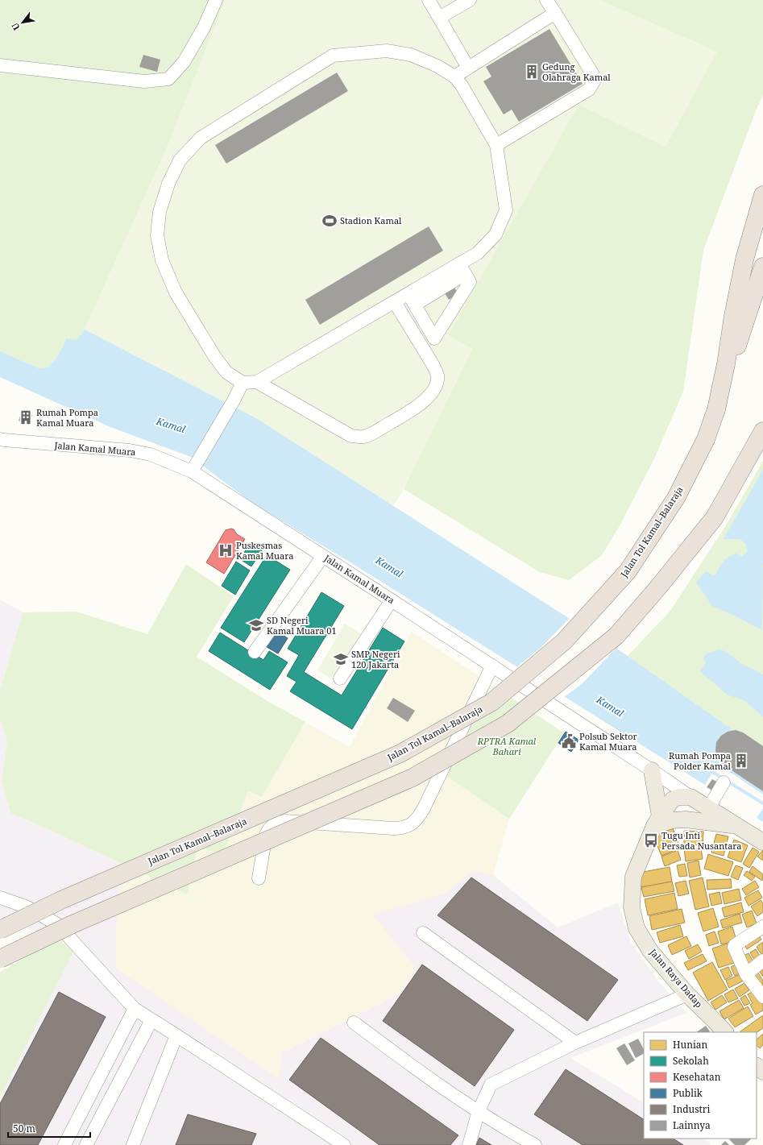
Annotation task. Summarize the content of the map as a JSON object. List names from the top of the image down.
{
  "streets": {
    "highway": ["Jalan Tol Kamal–Balaraja"],
    "main road": ["Jalan Raya Dadap"],
    "street": ["Jalan Kamal Muara"]
  },
  "crossings": [
    ["Jalan Kamal Muara", "Jalan Raya Dadap"]
  ],
  "water": ["Kamal"],
  "parks": ["RPTRA Kamal Bahari"],
  "places": {
    "building": ["Gedung Olahraga Kamal", "Rumah Pompa Kamal Muara", "Rumah Pompa Polder Kamal"],
    "sports": ["Stadion Kamal"],
    "hospital": ["Puskesmas Kamal Muara"],
    "school or university": ["SD Negeri Kamal Muara 01", "SMP Negeri 120 Jakarta"],
    "public building": ["Polsub Sektor Kamal Muara"],
    "bus stop": ["Tugu Inti Persada Nusantara"]
  },
  "legend": [
    "Hunian",
    "Sekolah",
    "Kesehatan",
    "Publik",
    "Industri",
    "Lainnya"
  ],
  "scale_bar": "50 m",
  "north": "bottom left"
}
